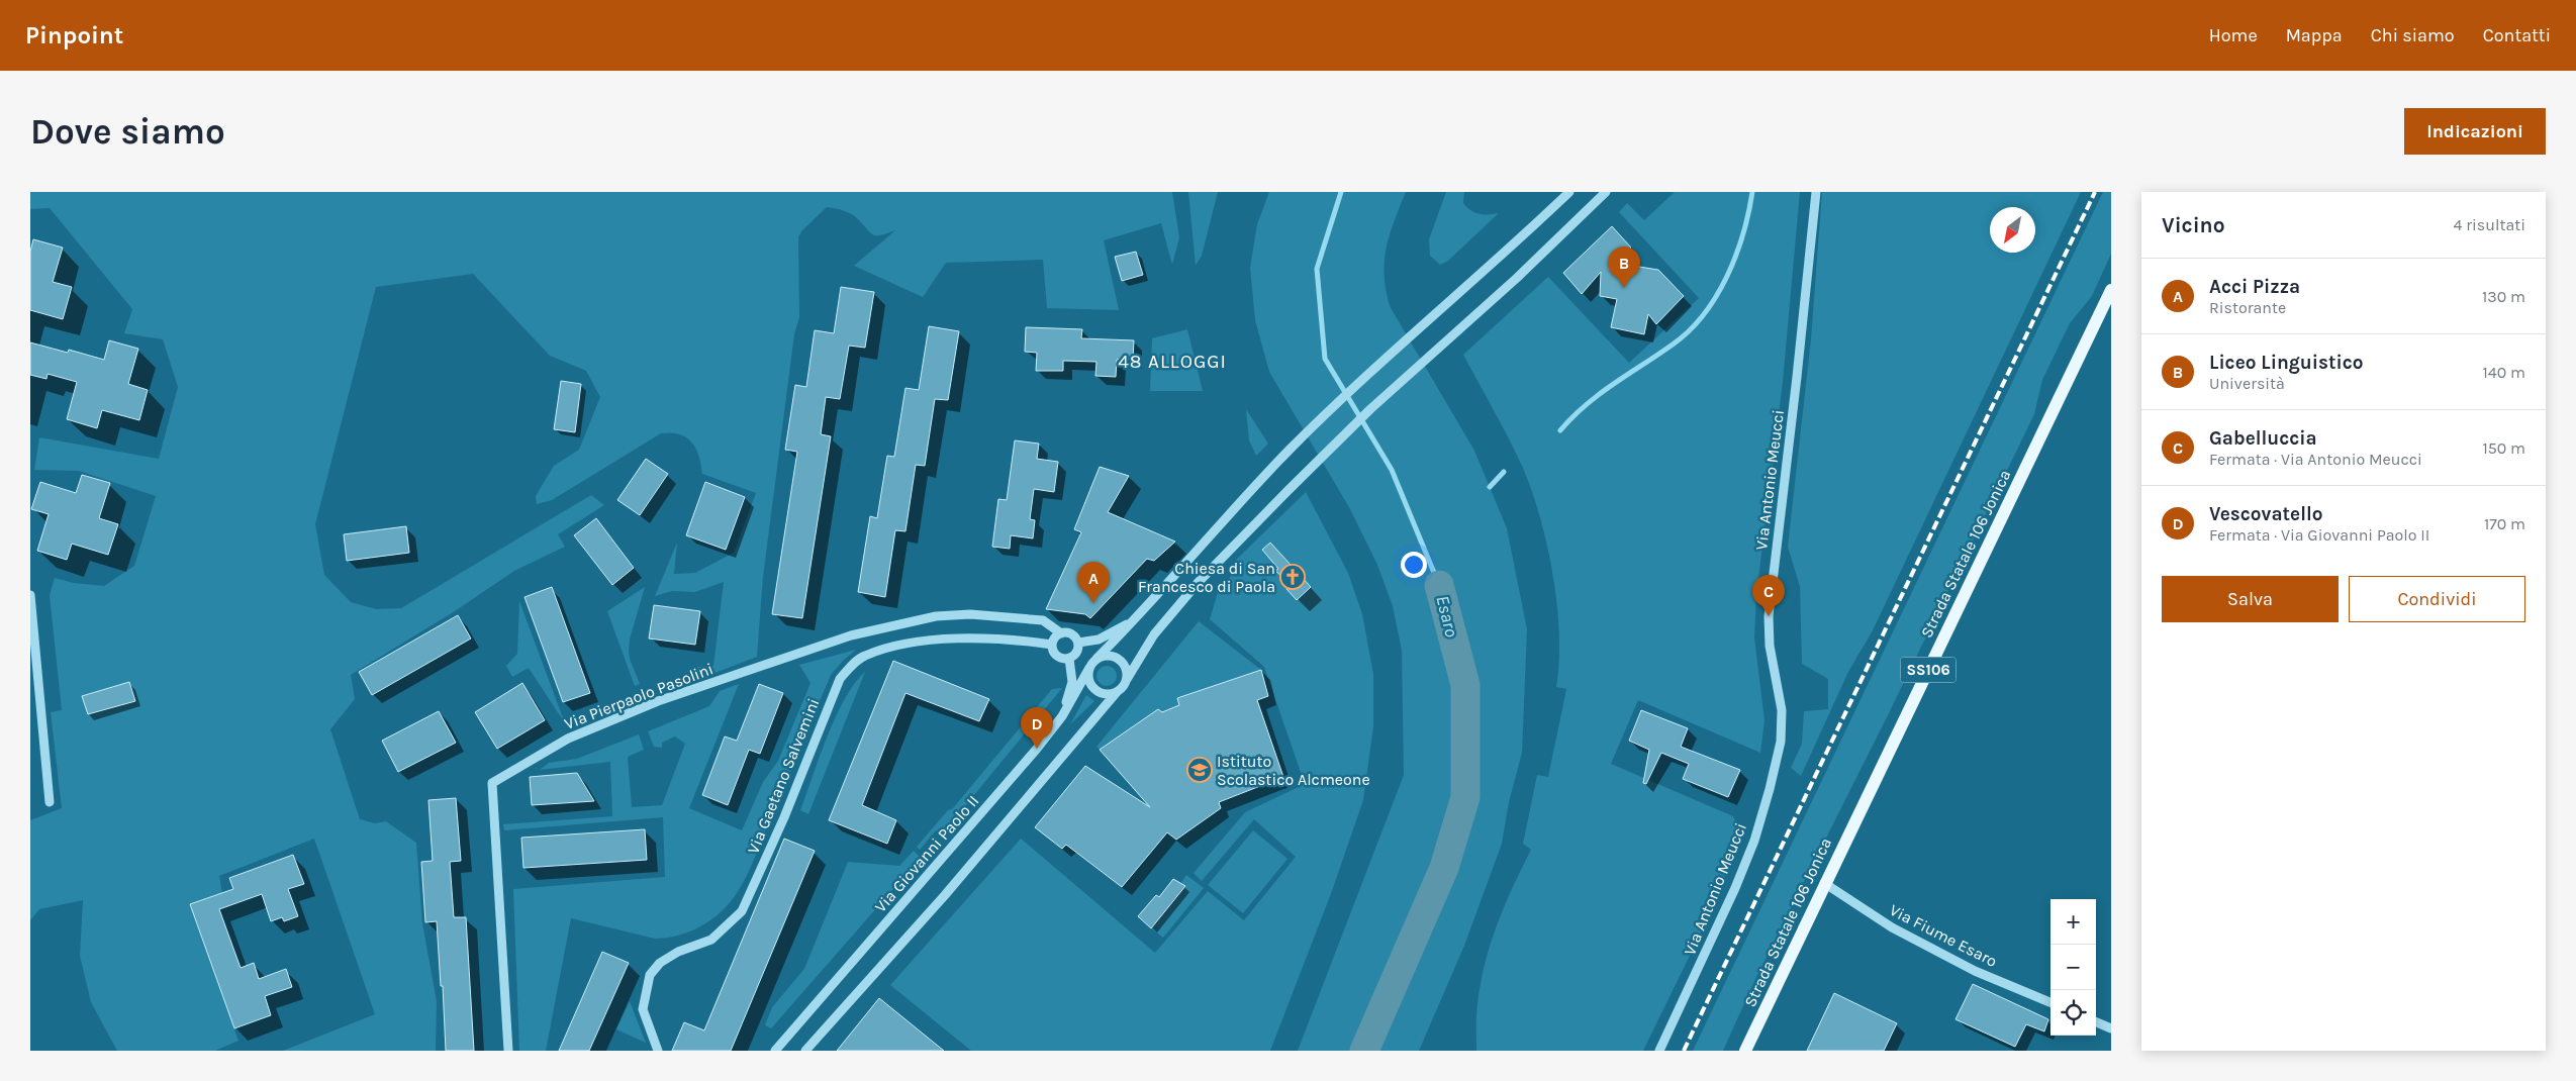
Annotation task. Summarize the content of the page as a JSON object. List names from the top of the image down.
{
  "streets": {
    "main road": ["Strada Statale 106 Jonica", "SS106"],
    "street": [
      "Via Antonio Meucci",
      "Via Pierpaolo Pasolini",
      "Via Gaetano Salvemini",
      "Via Giovanni Paolo II",
      "Via Fiume Esaro"
    ]
  },
  "crossings": [
    ["Strada Statale 106 Jonica", "Via Fiume Esaro"],
    ["Via Pierpaolo Pasolini", "Via Gaetano Salvemini"]
  ],
  "districts": ["48 ALLOGGI"],
  "water": ["Esaro"],
  "places": {
    "church": ["Chiesa di San Francesco di Paola"],
    "school or university": ["Istituto Scolastico Alcmeone"]
  },
  "north": "bottom left",
  "page": {
    "header": "Pinpoint",
    "nav": [
      "Home",
      "Mappa",
      "Chi siamo",
      "Contatti"
    ],
    "buttons": [
      "Indicazioni",
      ["Salva", "Condividi"]
    ],
    "title": "Dove siamo",
    "heading": ["Vicino", "4 risultati"],
    "pins": [
      "B",
      "A",
      "C",
      "D"
    ],
    "list": [
      {
        "mark": "A",
        "name": "Acci Pizza",
        "note": "Ristorante",
        "value": "130 m"
      },
      {
        "mark": "B",
        "name": "Liceo Linguistico",
        "note": "Università",
        "value": "140 m"
      },
      {
        "mark": "C",
        "name": "Gabelluccia",
        "note": "Fermata · Via Antonio Meucci",
        "value": "150 m"
      },
      {
        "mark": "D",
        "name": "Vescovatello",
        "note": "Fermata · Via Giovanni Paolo II",
        "value": "170 m"
      }
    ],
    "map_buttons": ["+", "−"]
  }
}
